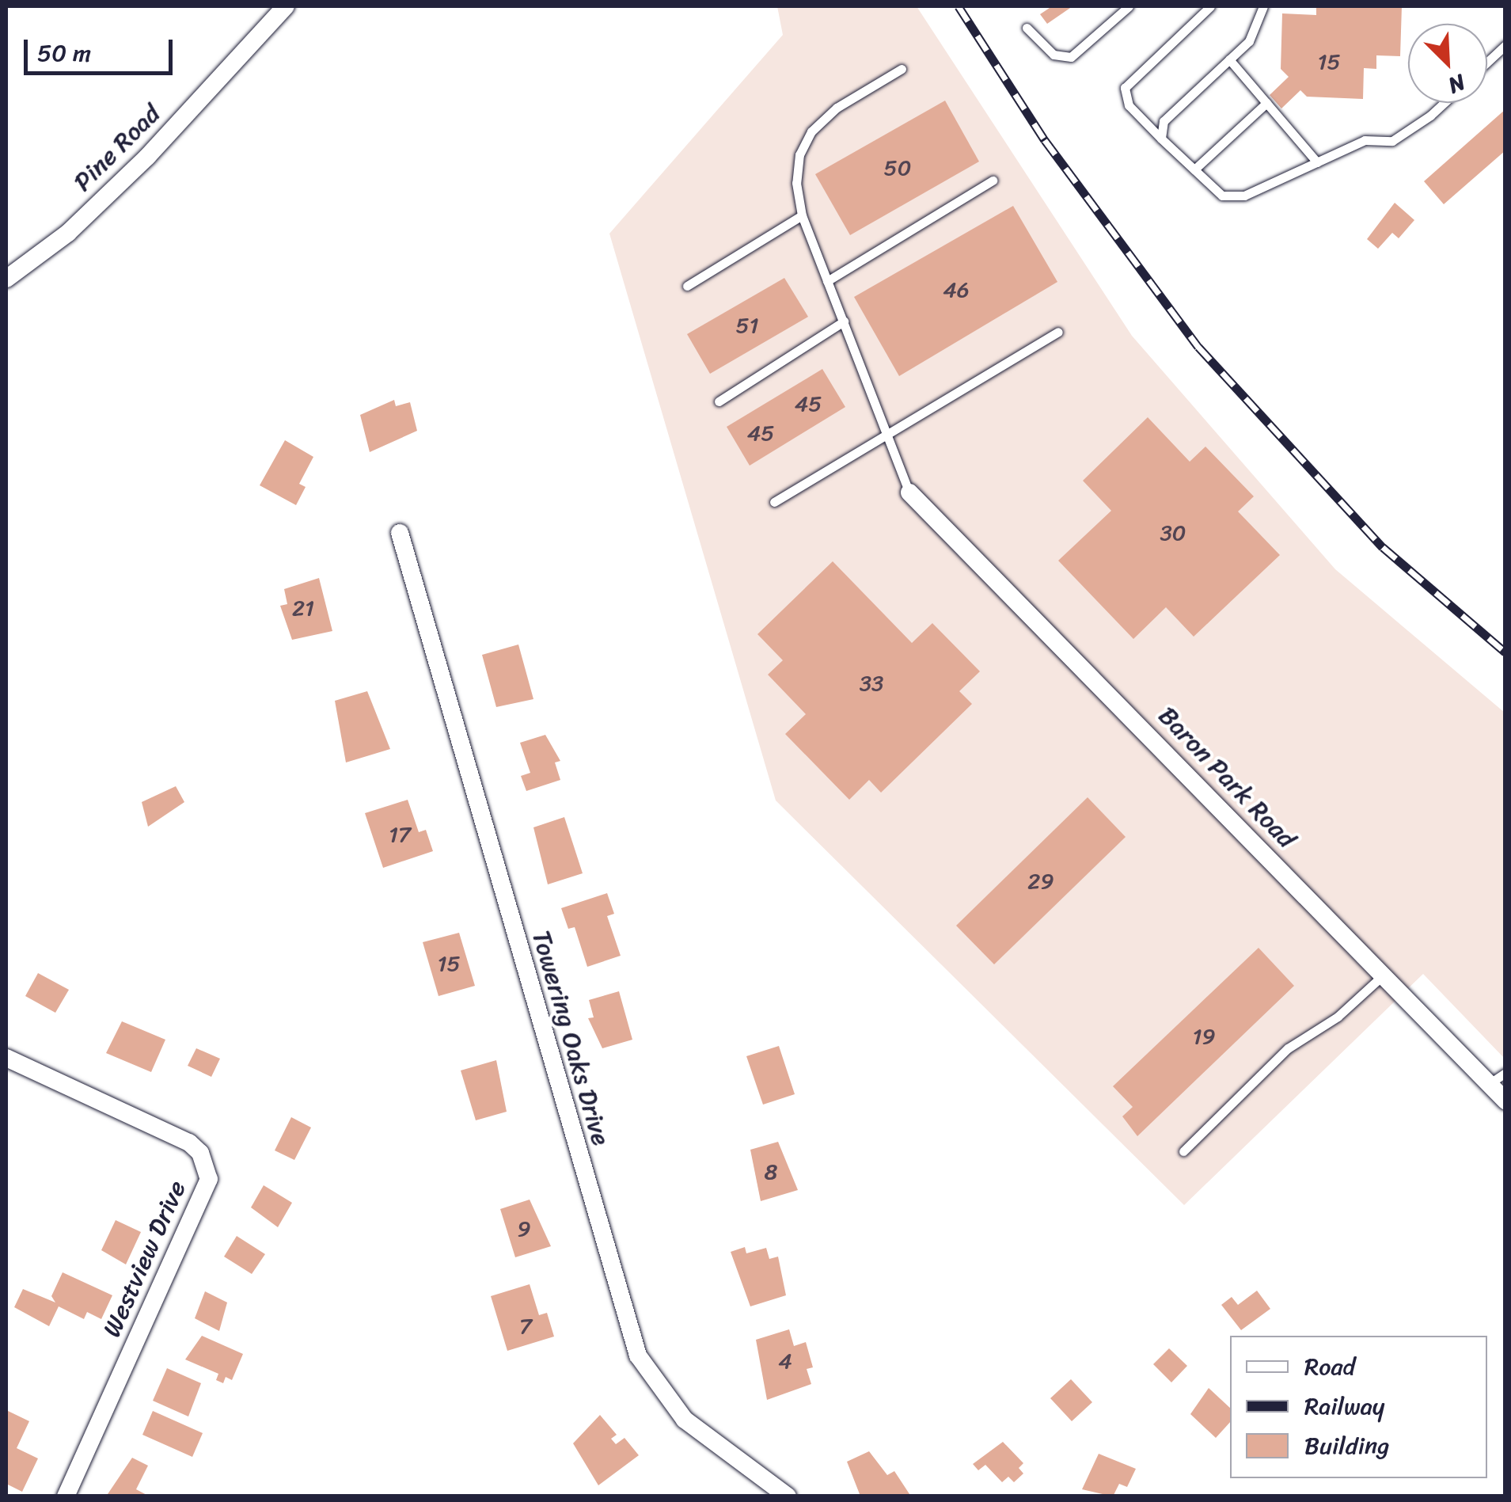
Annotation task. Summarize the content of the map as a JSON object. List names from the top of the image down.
{
  "streets": {
    "street": [
      "Pine Road",
      "Baron Park Road",
      "Towering Oaks Drive",
      "Westview Drive"
    ]
  },
  "house_numbers": [
    "15",
    "50",
    "46",
    "51",
    "45",
    "45",
    "30",
    "21",
    "33",
    "17",
    "29",
    "15",
    "19",
    "8",
    "9",
    "7",
    "4"
  ],
  "legend": ["Road", "Railway", "Building"],
  "scale_bar": "50 m",
  "north": "bottom right"
}
